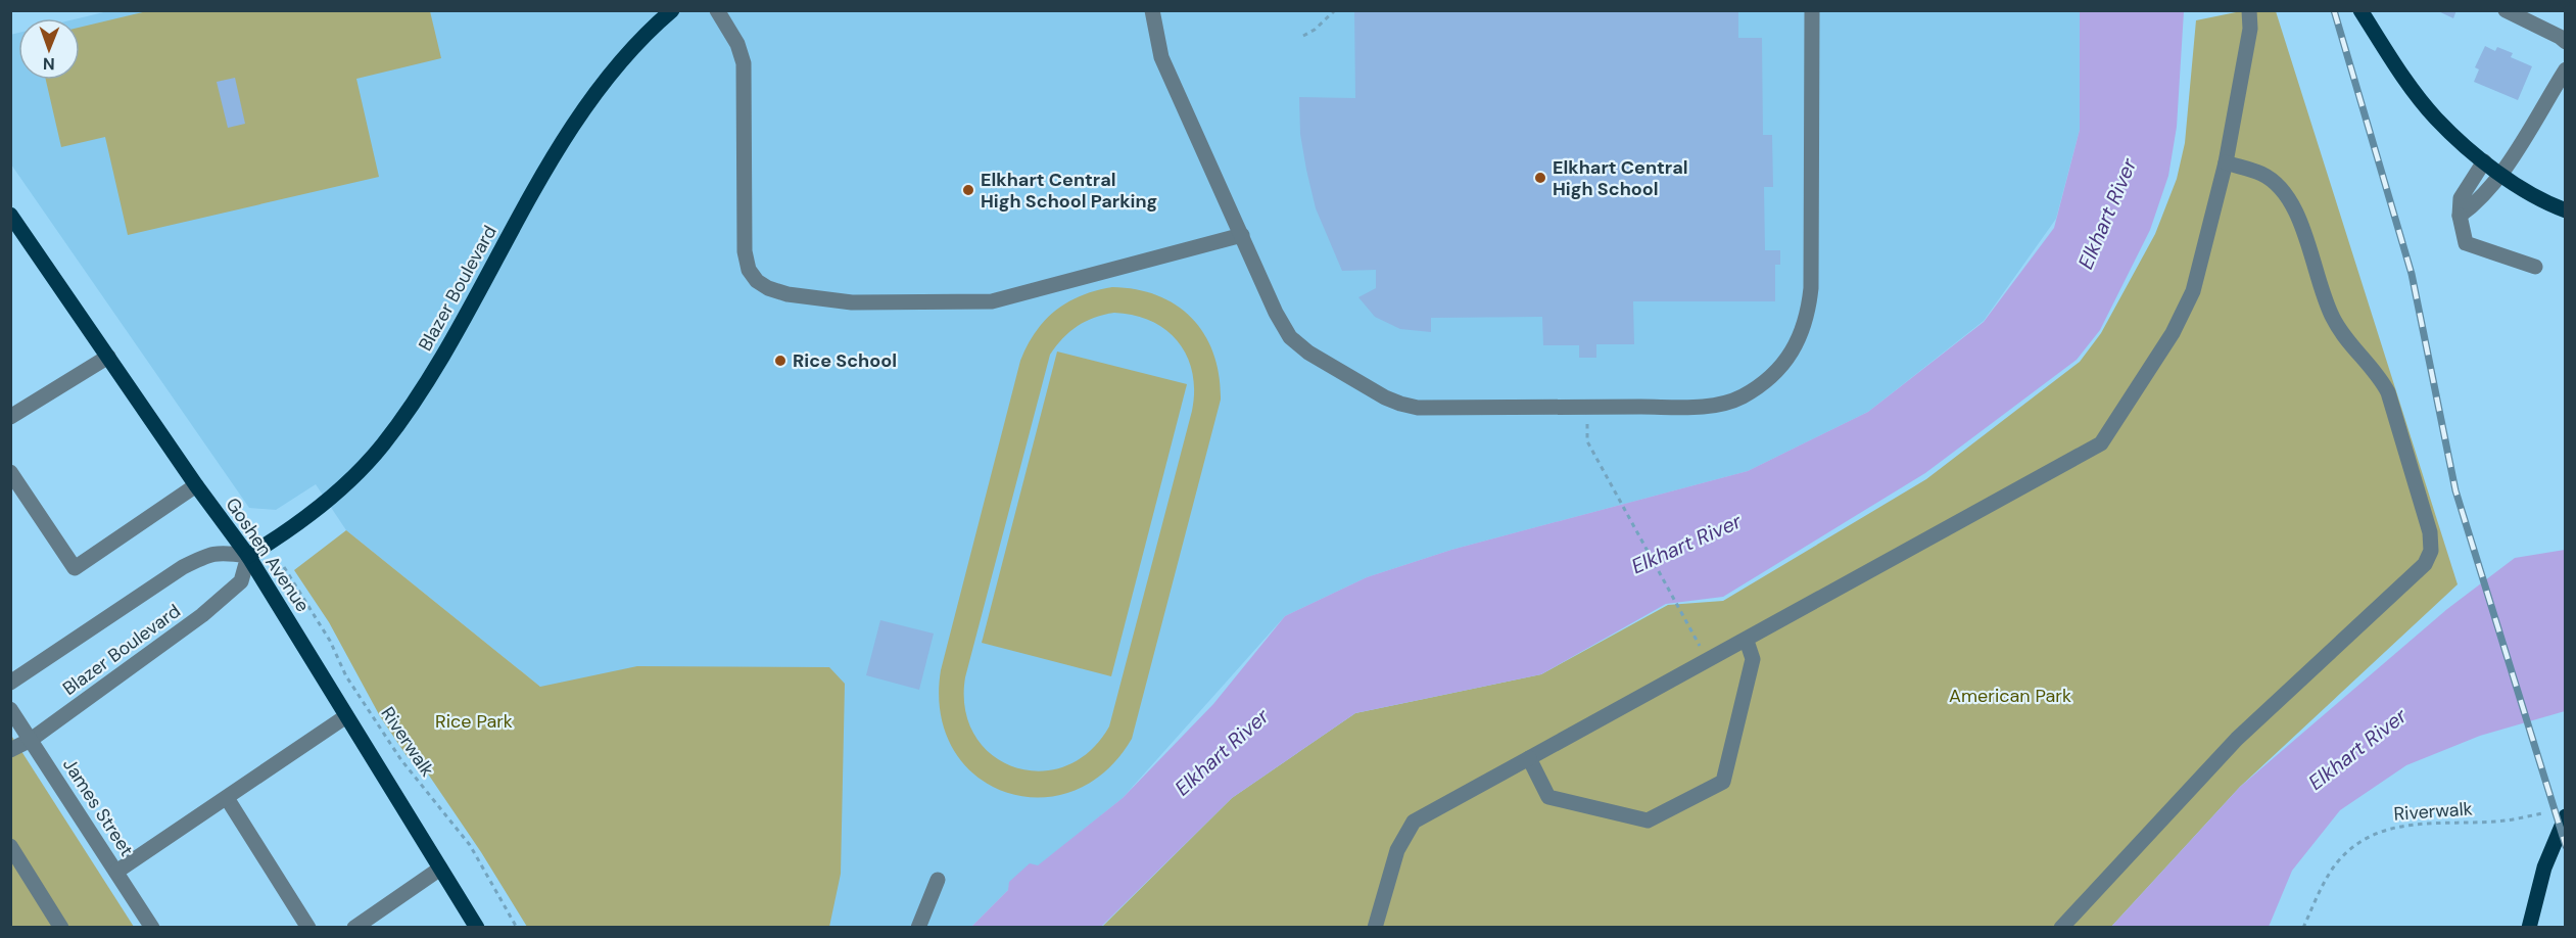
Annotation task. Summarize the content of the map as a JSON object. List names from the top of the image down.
{
  "streets": {
    "main road": ["Blazer Boulevard", "Goshen Avenue"],
    "street": ["James Street"],
    "path": ["Riverwalk"]
  },
  "crossings": [
    ["Blazer Boulevard", "Goshen Avenue"],
    ["Blazer Boulevard", "James Street"]
  ],
  "water": ["Elkhart River"],
  "parks": ["American Park", "Rice Park"],
  "places": ["Elkhart Central High School", "Elkhart Central High School Parking", "Rice School"],
  "north": "bottom"
}
